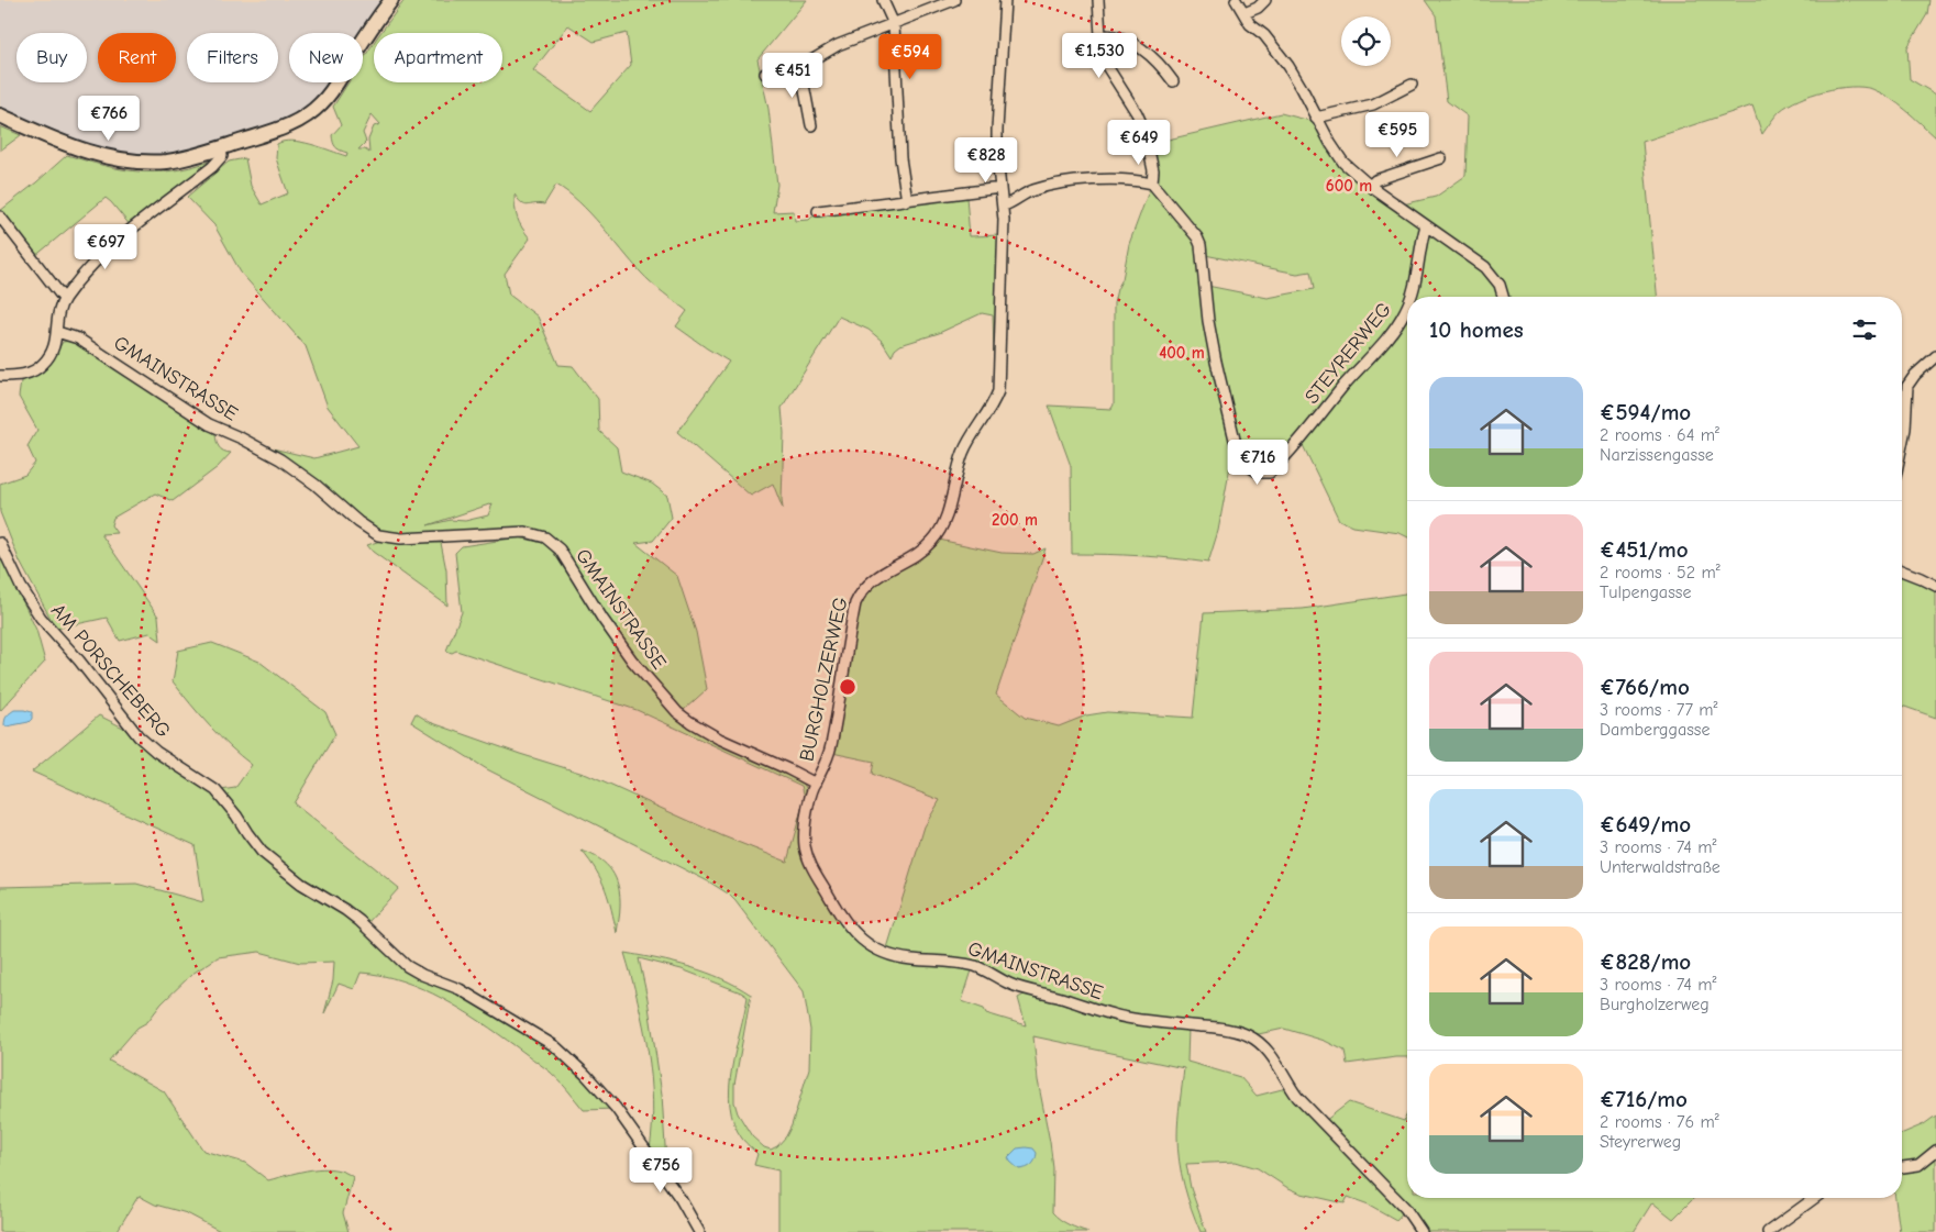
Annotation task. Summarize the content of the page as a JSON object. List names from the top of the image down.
{
  "streets": {
    "street": [
      "STEYRERWEG",
      "GMAINSTRASSE",
      "AM PORSCHEBERG",
      "BURGHOLZERWEG"
    ]
  },
  "crossings": [
    ["GMAINSTRASSE", "BURGHOLZERWEG"]
  ],
  "page": {
    "price": [
      "€1,530",
      "€594",
      "€451",
      "€766",
      "€595",
      "€649",
      "€828",
      "€697",
      "€716",
      "€756"
    ],
    "chip": [
      "Buy",
      "Rent",
      "Filters",
      "New",
      "Apartment"
    ],
    "heading": "10 homes",
    "list": [
      {
        "name": "€594/mo",
        "note": "2 rooms · 64 m² · Narzissengasse"
      },
      {
        "name": "€451/mo",
        "note": "2 rooms · 52 m² · Tulpengasse"
      },
      {
        "name": "€766/mo",
        "note": "3 rooms · 77 m² · Damberggasse"
      },
      {
        "name": "€649/mo",
        "note": "3 rooms · 74 m² · Unterwaldstraße"
      },
      {
        "name": "€828/mo",
        "note": "3 rooms · 74 m² · Burgholzerweg"
      },
      {
        "name": "€716/mo",
        "note": "2 rooms · 76 m² · Steyrerweg"
      }
    ]
  },
  "rings": ["600 m", "400 m", "200 m"]
}
